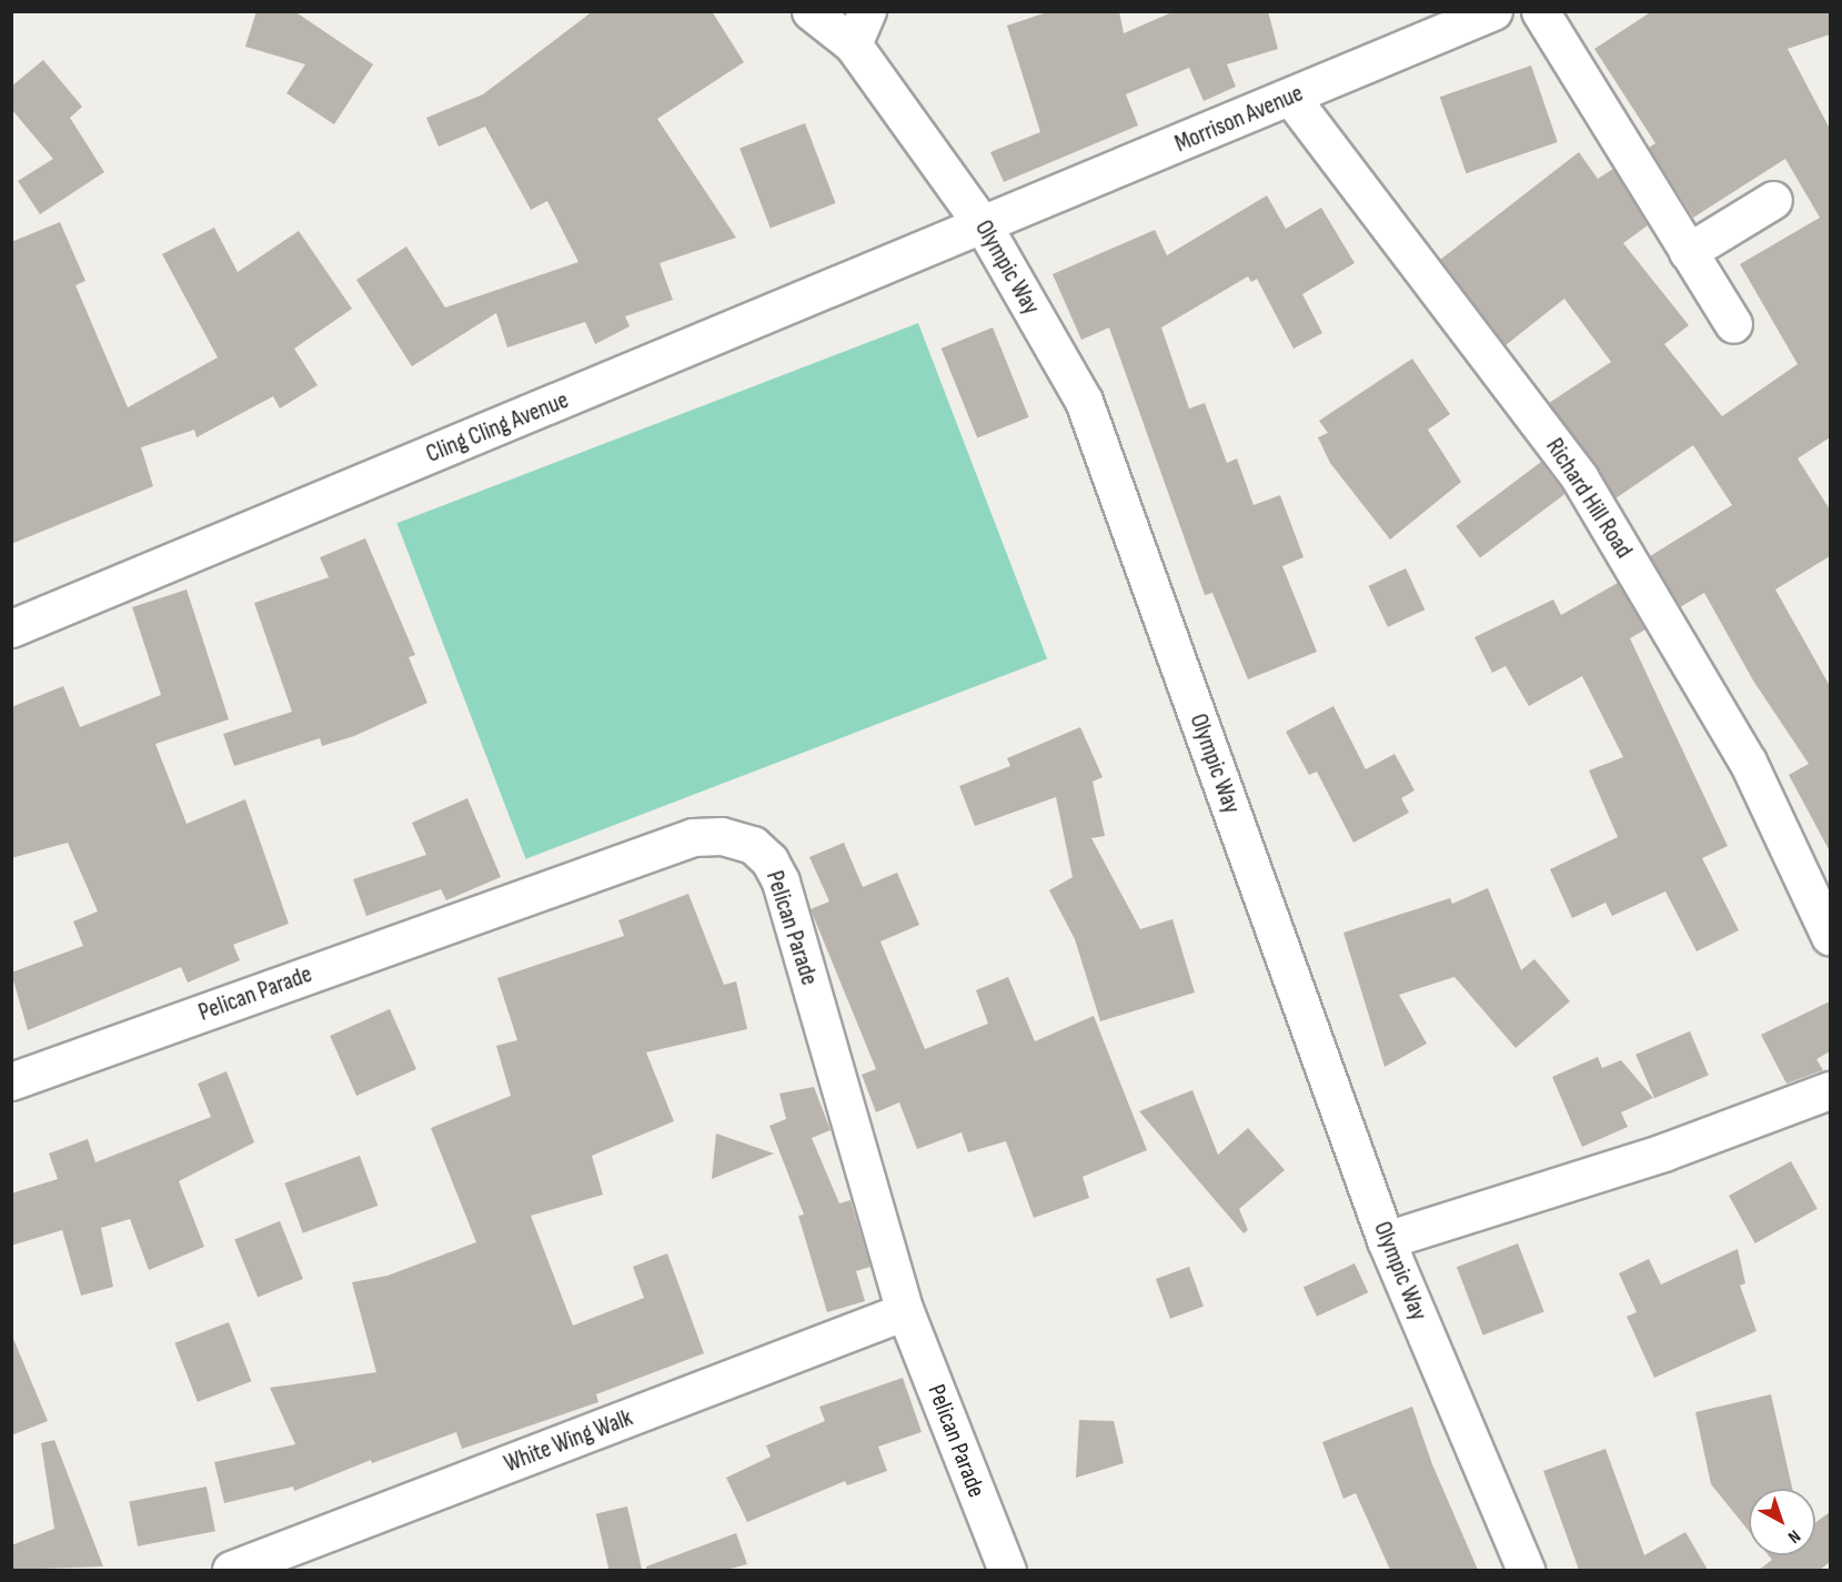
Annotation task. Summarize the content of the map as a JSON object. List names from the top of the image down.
{
  "streets": {
    "street": [
      "Morrison Avenue",
      "Olympic Way",
      "Cling Cling Avenue",
      "Richard Hill Road",
      "Pelican Parade",
      "White Wing Walk"
    ]
  },
  "crossings": [
    ["Morrison Avenue", "Olympic Way"],
    ["Morrison Avenue", "Cling Cling Avenue"],
    ["Morrison Avenue", "Richard Hill Road"],
    ["Olympic Way", "Cling Cling Avenue"],
    ["Pelican Parade", "White Wing Walk"]
  ],
  "north": "bottom right"
}
